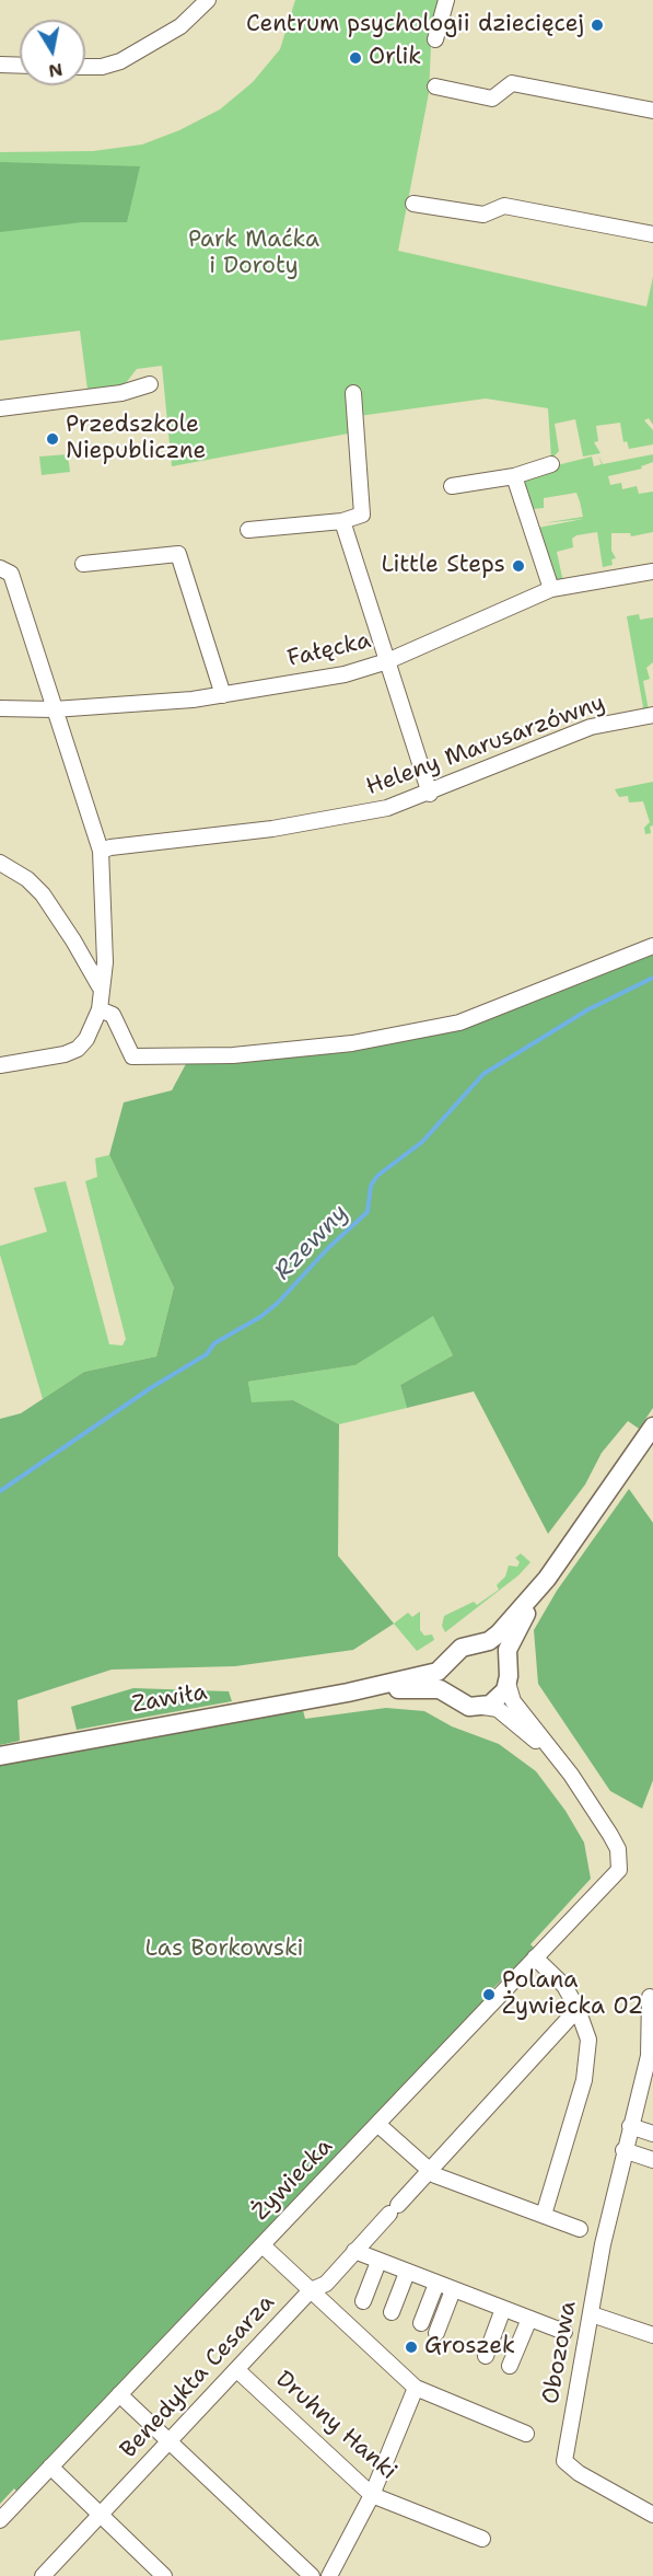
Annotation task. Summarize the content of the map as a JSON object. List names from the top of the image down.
{
  "streets": {
    "street": [
      "Fałęcka",
      "Heleny Marusarzówny",
      "Zawiła",
      "Żywiecka",
      "Obozowa",
      "Benedykta Cesarza",
      "Druhny Hanki"
    ]
  },
  "crossings": [
    ["Benedykta Cesarza", "Druhny Hanki"]
  ],
  "water": ["Rzewny"],
  "parks": ["Park Maćka i Doroty", "Las Borkowski"],
  "places": [
    "Centrum psychologii dziecięcej",
    "Orlik",
    "Przedszkole Niepubliczne",
    "Little Steps",
    "Polana Żywiecka 02",
    "Groszek"
  ],
  "north": "bottom"
}
